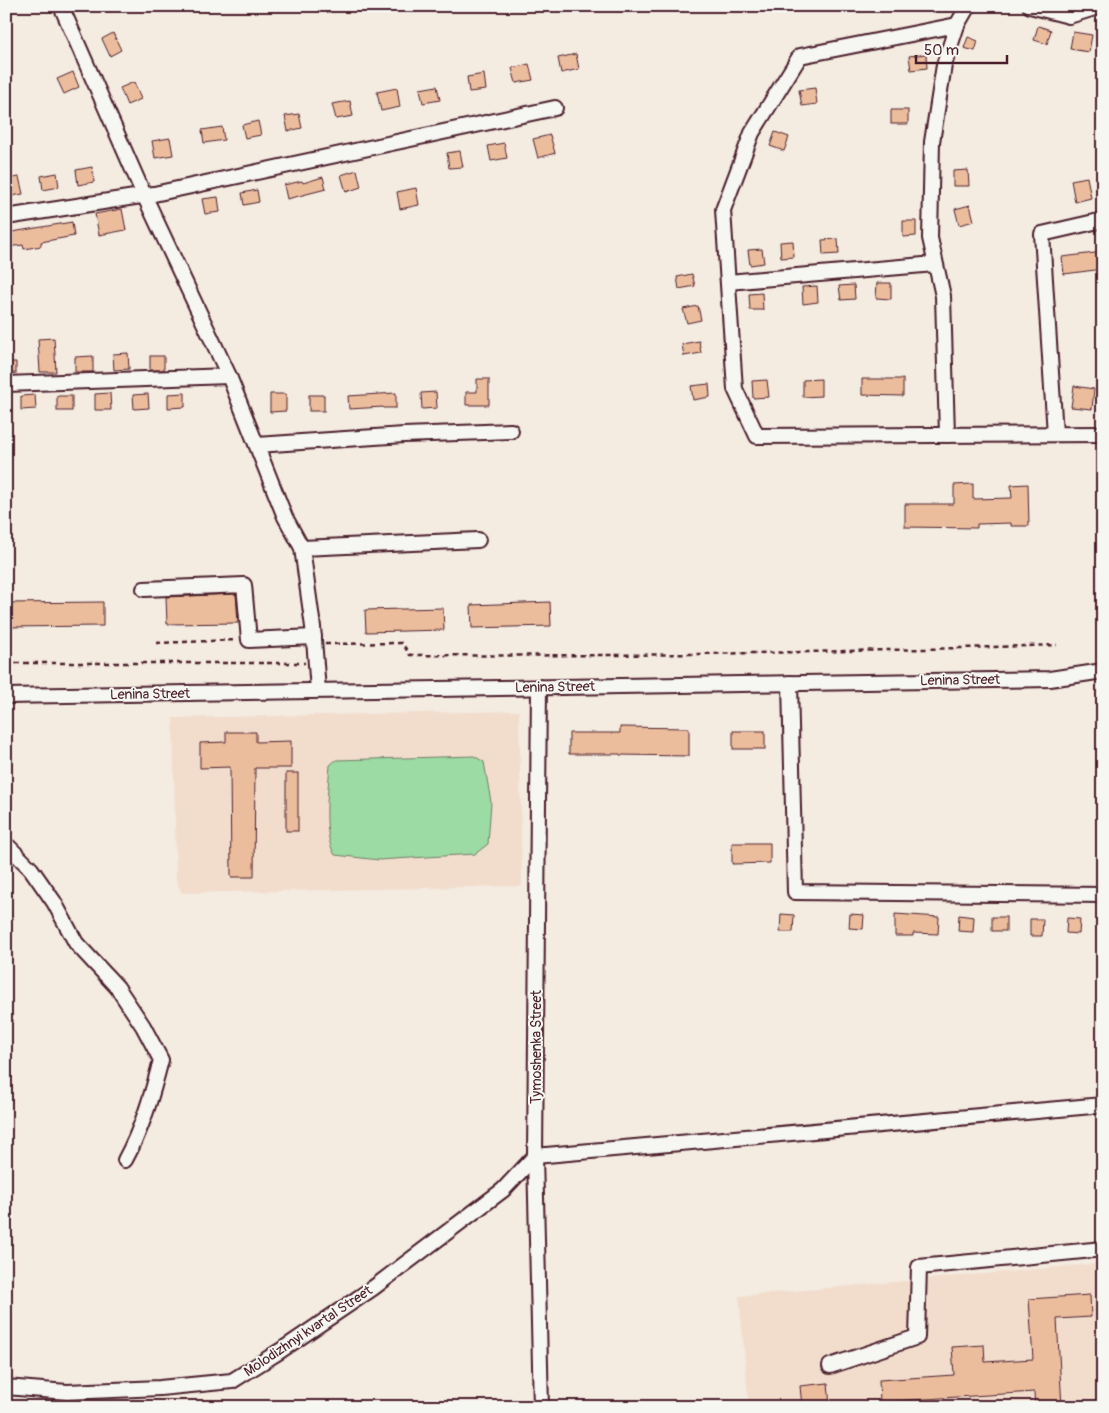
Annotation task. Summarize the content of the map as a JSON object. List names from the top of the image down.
{
  "streets": {
    "street": ["Lenina Street", "Tymoshenka Street", "Molodizhnyi kvartal Street"]
  },
  "crossings": [
    ["Lenina Street", "Tymoshenka Street"],
    ["Tymoshenka Street", "Molodizhnyi kvartal Street"]
  ],
  "scale_bar": "50 m"
}
